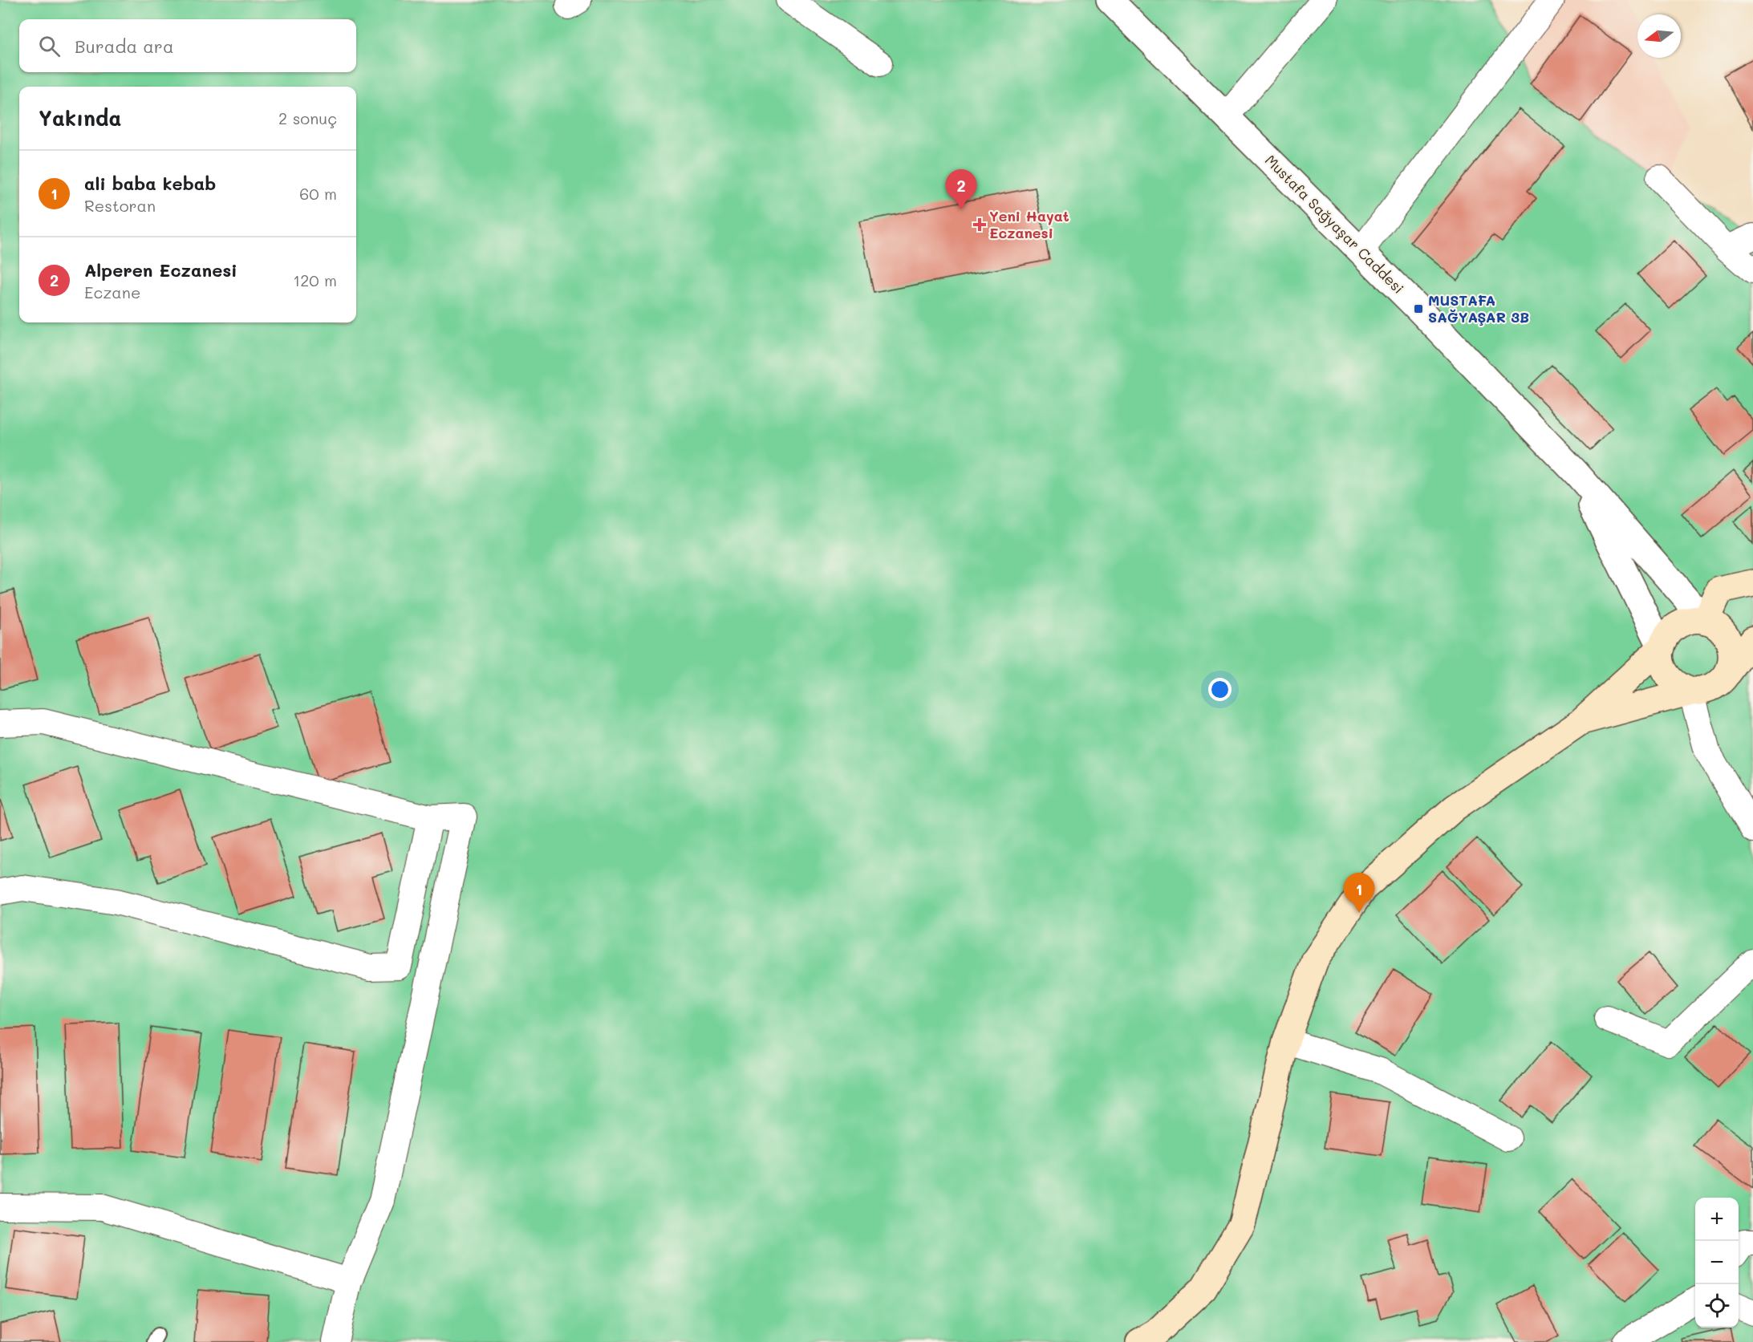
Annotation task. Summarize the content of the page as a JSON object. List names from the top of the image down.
{
  "streets": {
    "street": ["Mustafa Sağyaşar Caddesi"]
  },
  "places": {
    "health": ["Yeni Hayat Eczanesi"],
    "transit": ["MUSTAFA SAĞYAŞAR 3B"]
  },
  "north": "left",
  "page": {
    "search": "Burada ara",
    "heading": ["Yakında", "2 sonuç"],
    "list": [
      {
        "mark": "1",
        "name": "ali baba kebab",
        "note": "Restoran",
        "value": "60 m"
      },
      {
        "mark": "2",
        "name": "Alperen Eczanesi",
        "note": "Eczane",
        "value": "120 m"
      }
    ],
    "pins": ["2", "1"],
    "map_buttons": ["+", "−"]
  }
}
